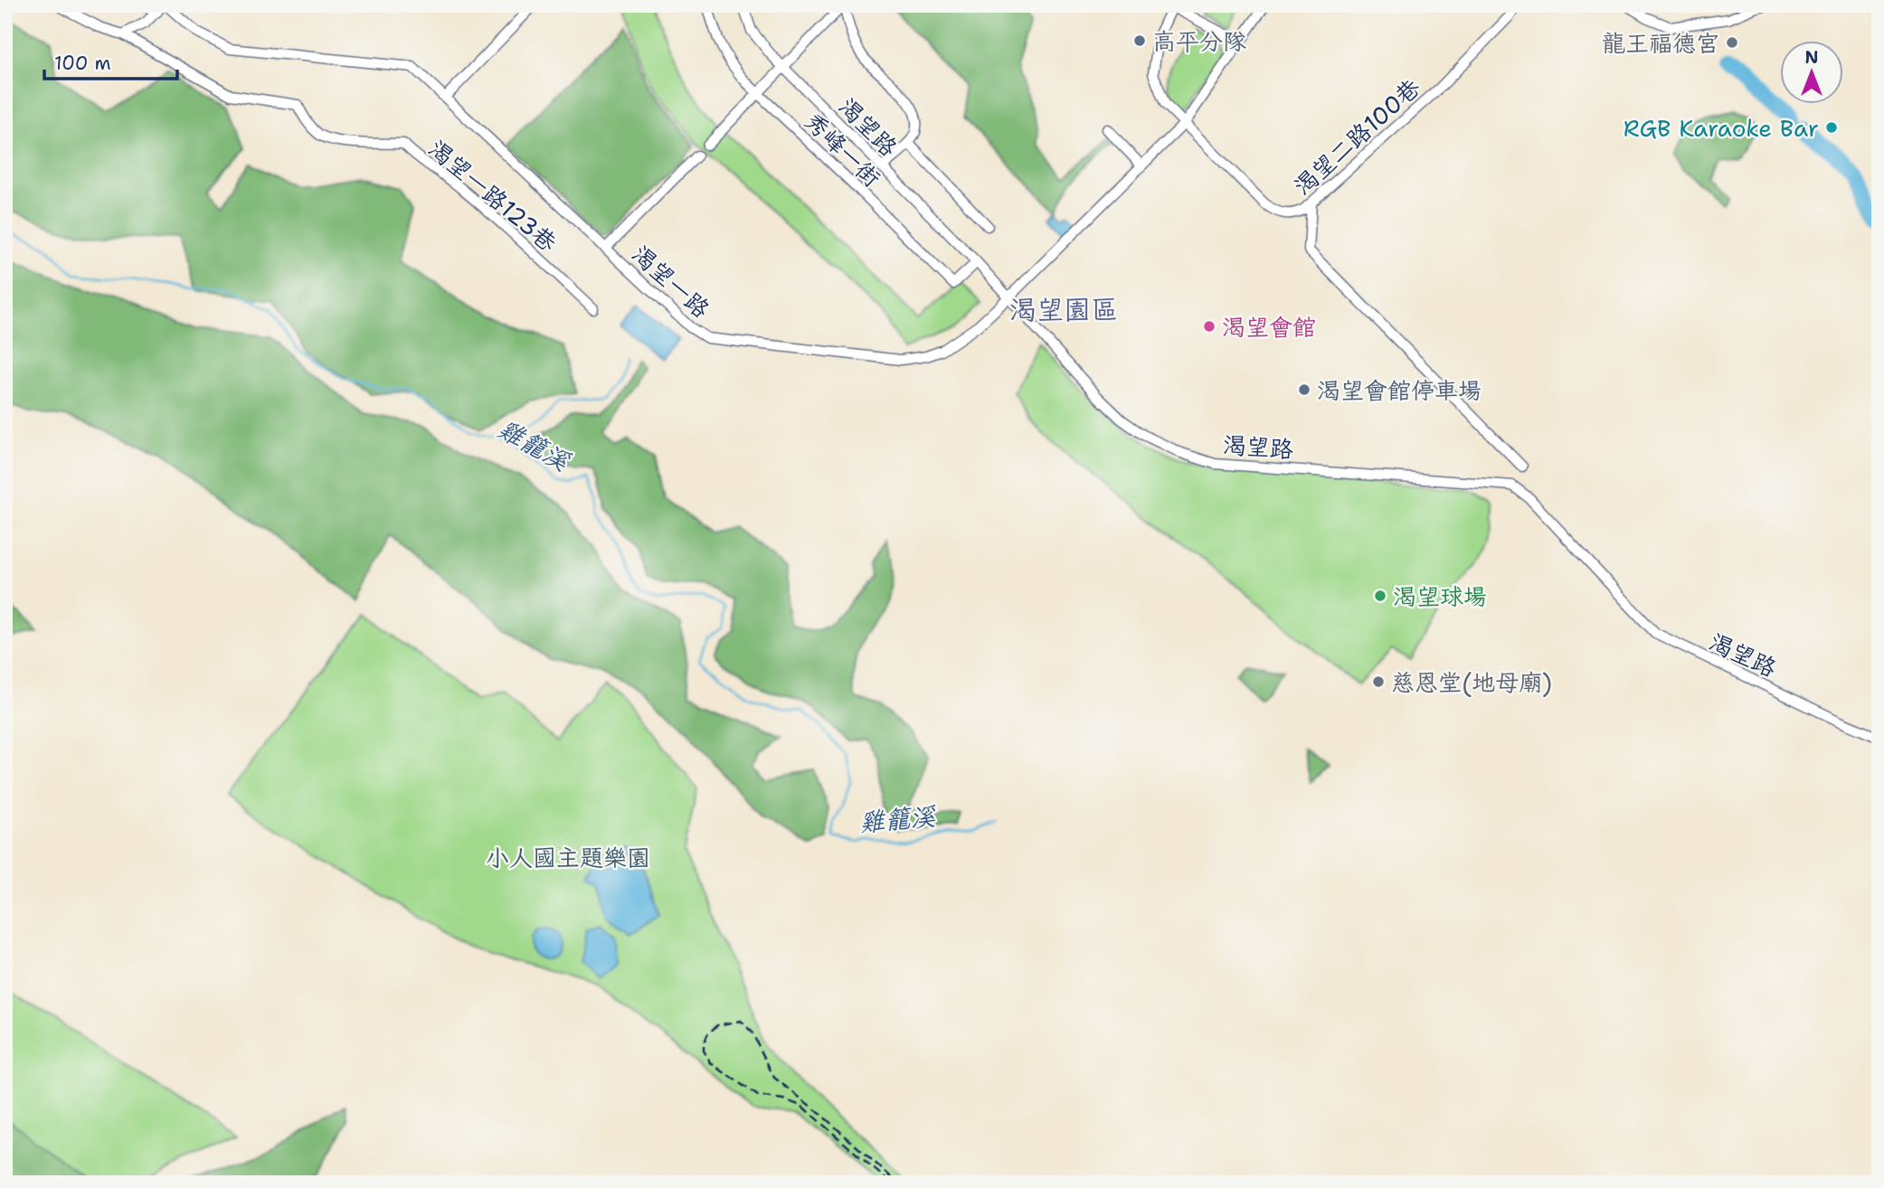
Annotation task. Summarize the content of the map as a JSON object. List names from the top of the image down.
{
  "streets": {
    "street": [
      "渴望路",
      "渴望二路100巷",
      "秀峰一街",
      "渴望一路123巷",
      "渴望一路"
    ]
  },
  "crossings": [
    ["渴望路", "秀峰一街"],
    ["渴望路", "渴望一路"],
    ["渴望二路100巷", "渴望一路"]
  ],
  "districts": ["渴望園區"],
  "water": ["雞籠溪"],
  "parks": ["小人國主題樂園"],
  "places": [
    "高平分隊",
    "龍王福德宮",
    "RGB Karaoke Bar",
    "渴望會館",
    "渴望會館停車場",
    "渴望球場",
    "慈恩堂(地母廟)"
  ],
  "scale_bar": "100 m",
  "north": "top"
}
